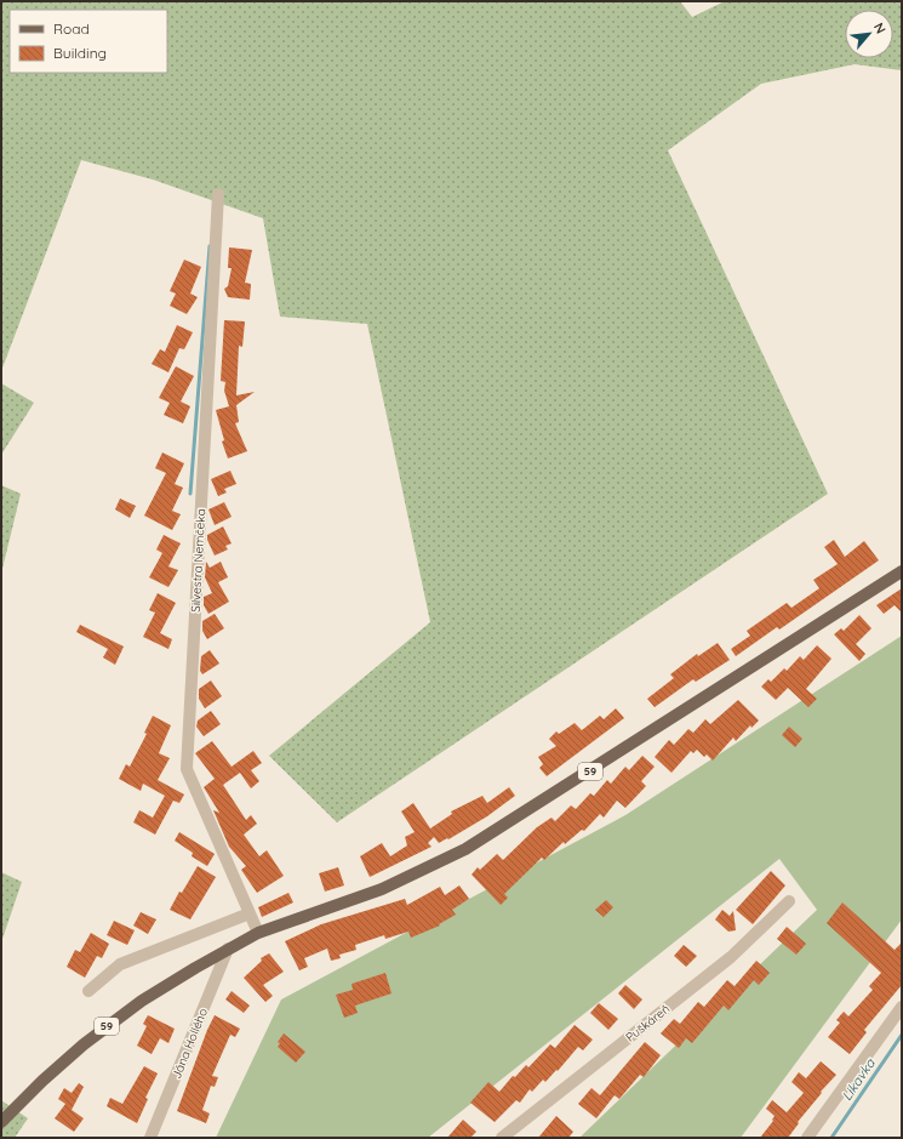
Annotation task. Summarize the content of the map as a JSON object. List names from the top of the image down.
{
  "streets": {
    "main road": ["59"],
    "street": ["Silvestra Nemčeka", "Puškáreň", "Jána Hollého"]
  },
  "crossings": [
    ["Silvestra Nemčeka", "59"],
    ["59", "Jána Hollého"]
  ],
  "water": ["Likavka"],
  "legend": ["Road", "Building"],
  "north": "top right"
}
